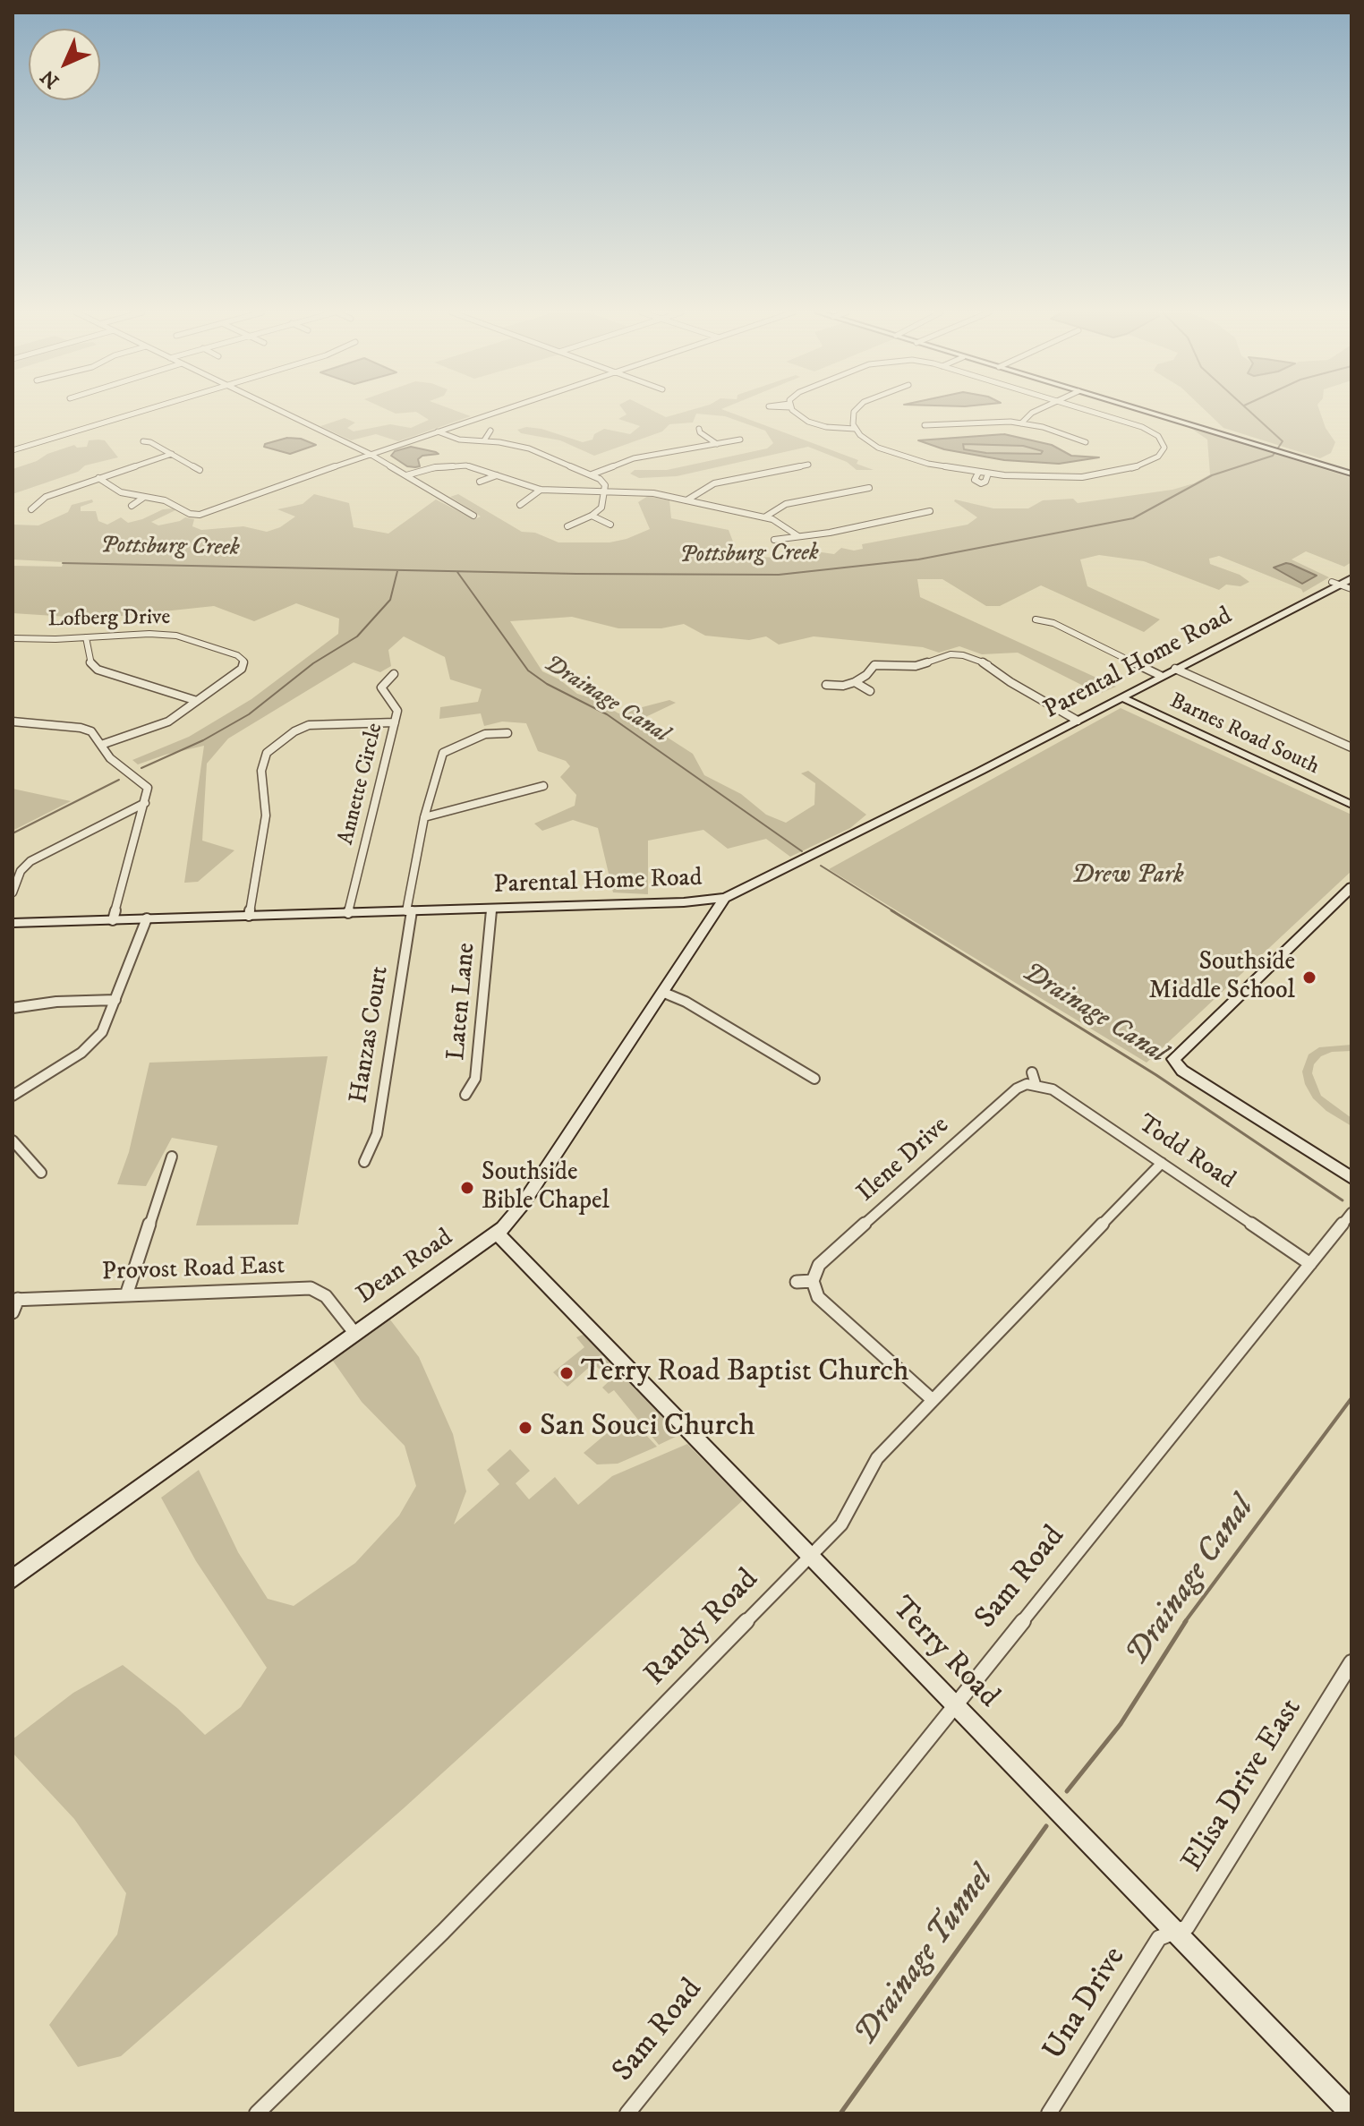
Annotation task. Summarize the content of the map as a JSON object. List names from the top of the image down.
{
  "streets": {
    "main road": [
      "Parental Home Road",
      "Barnes Road South",
      "Dean Road",
      "Terry Road"
    ],
    "street": [
      "Lofberg Drive",
      "Annette Circle",
      "Laten Lane",
      "Hanzas Court",
      "Todd Road",
      "Ilene Drive",
      "Provost Road East",
      "Sam Road",
      "Randy Road",
      "Elisa Drive East",
      "Una Drive"
    ]
  },
  "crossings": [
    ["Parental Home Road", "Barnes Road South"],
    ["Parental Home Road", "Annette Circle"],
    ["Parental Home Road", "Laten Lane"],
    ["Parental Home Road", "Hanzas Court"],
    ["Parental Home Road", "Dean Road"],
    ["Todd Road", "Ilene Drive"],
    ["Todd Road", "Sam Road"],
    ["Todd Road", "Randy Road"],
    ["Dean Road", "Provost Road East"],
    ["Dean Road", "Terry Road"],
    ["Sam Road", "Terry Road"],
    ["Randy Road", "Terry Road"],
    ["Terry Road", "Elisa Drive East"],
    ["Terry Road", "Una Drive"],
    ["Elisa Drive East", "Una Drive"]
  ],
  "water": ["Pottsburg Creek", "Drainage Canal", "Drainage Tunnel"],
  "parks": ["Drew Park"],
  "places": [
    "Southside Middle School",
    "Southside Bible Chapel",
    "Terry Road Baptist Church",
    "San Souci Church"
  ],
  "north": "bottom left"
}
